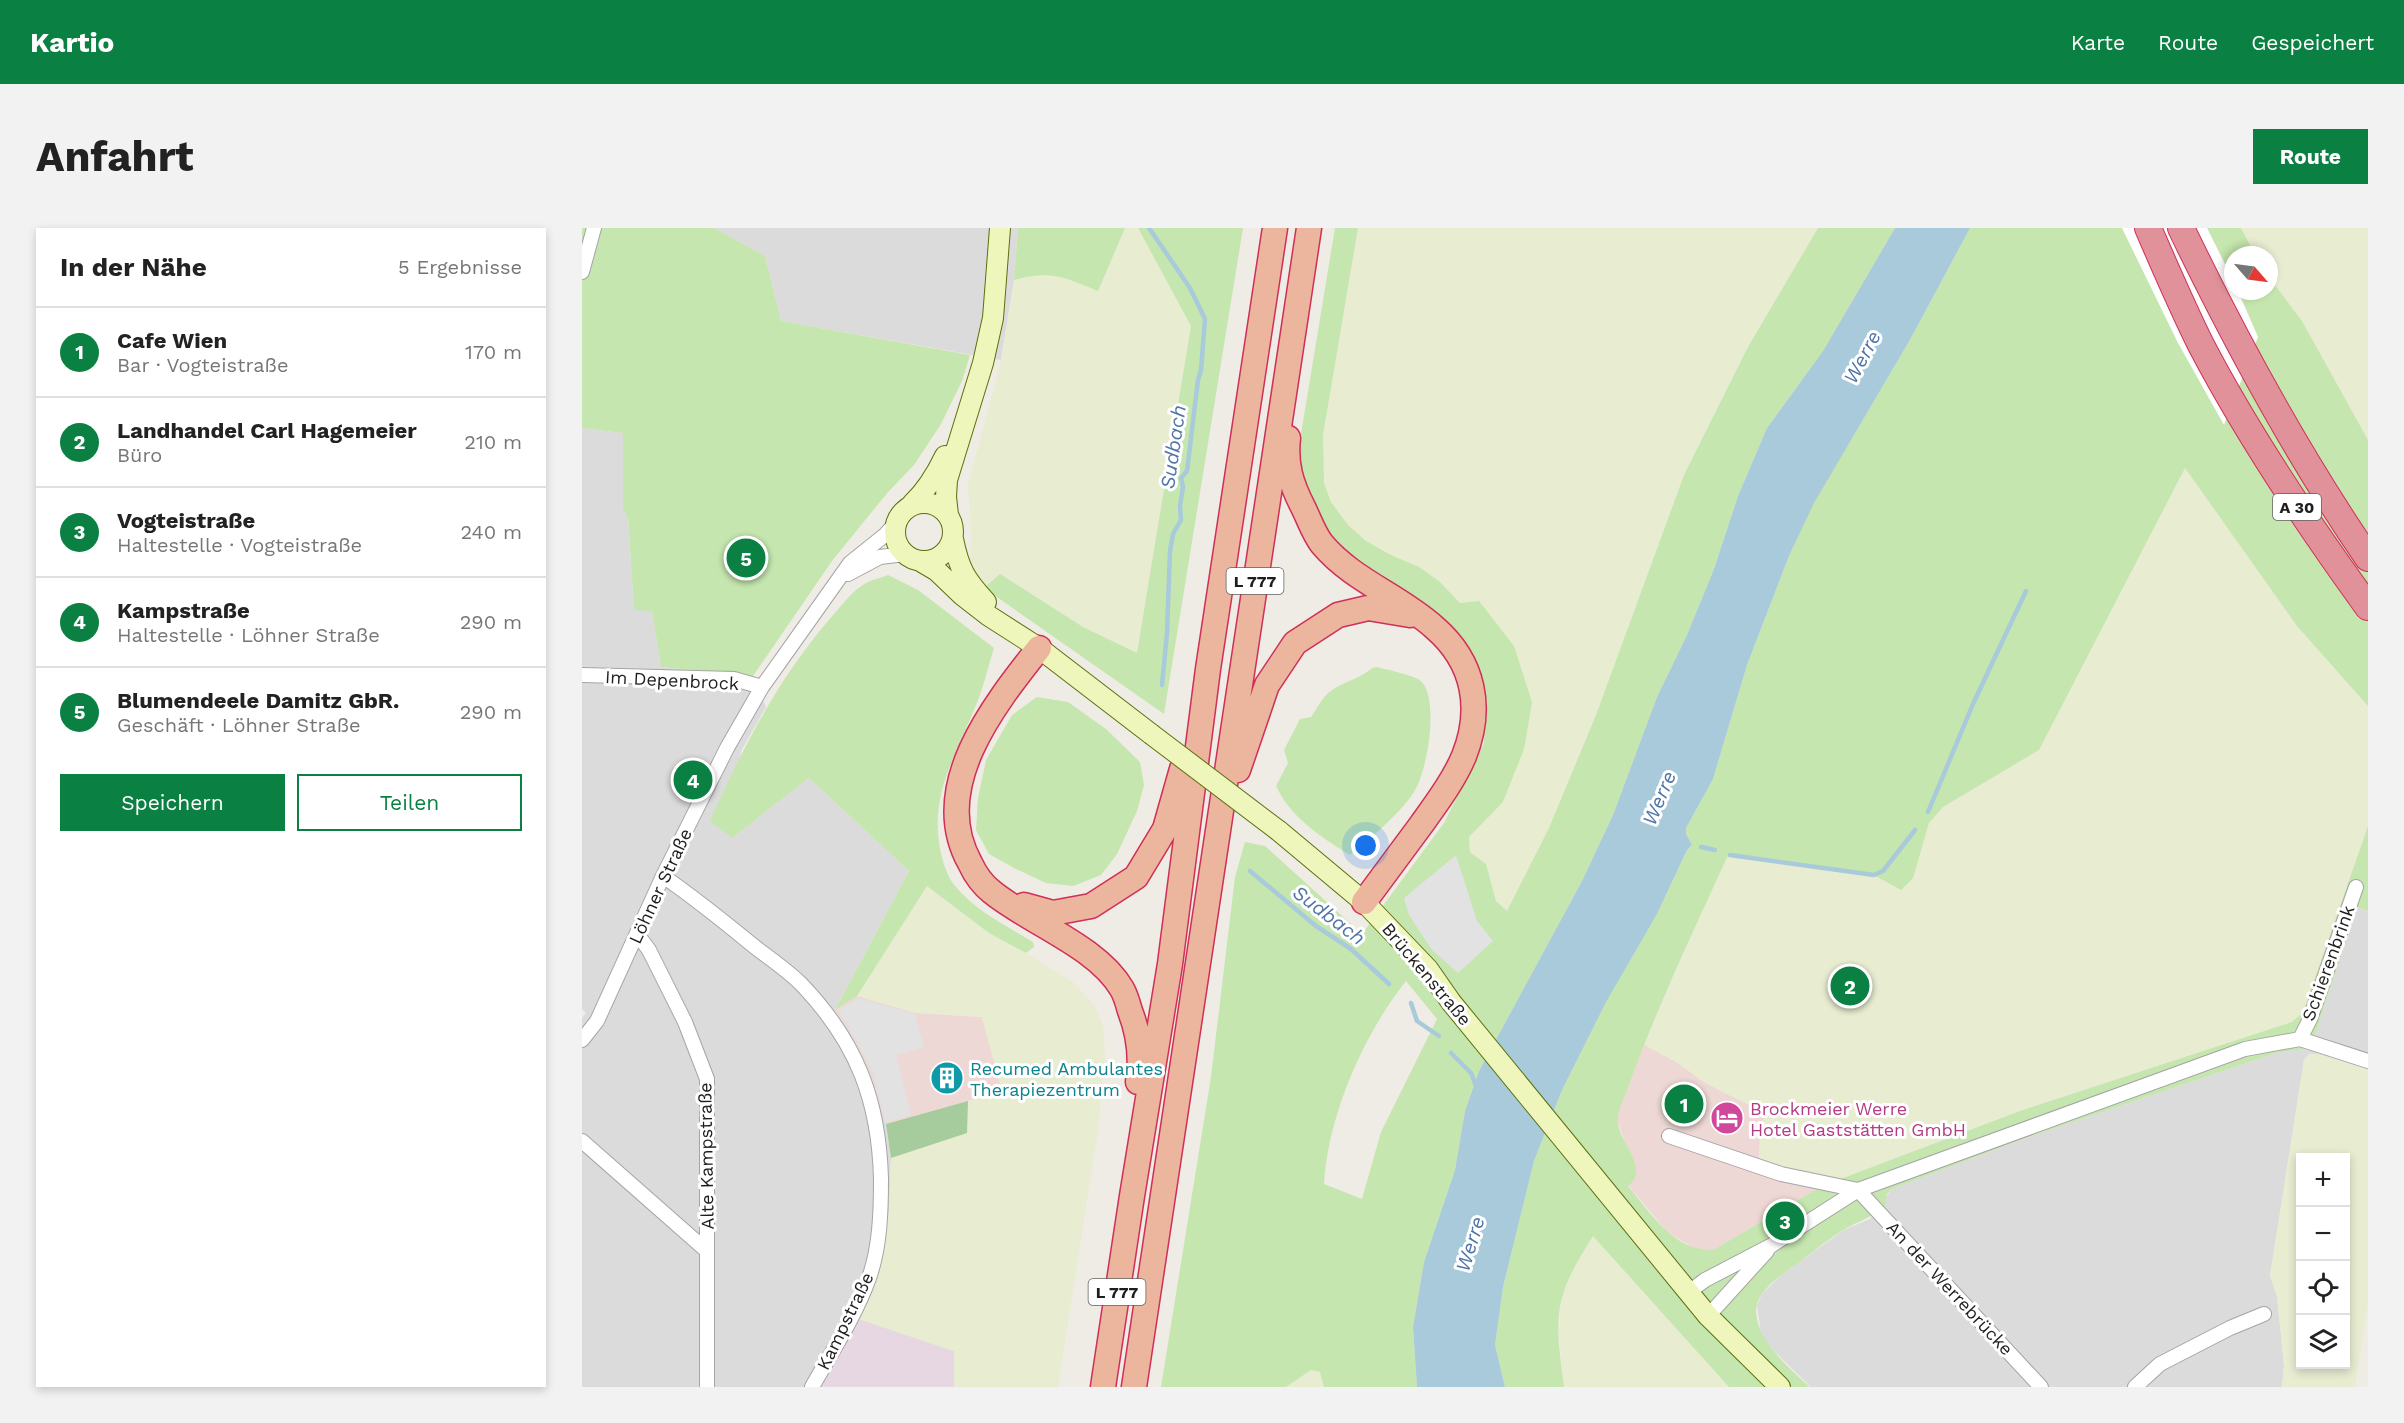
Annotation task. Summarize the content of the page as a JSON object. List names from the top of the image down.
{
  "streets": {
    "highway": ["A 30", "L 777"],
    "main road": ["Brückenstraße"],
    "street": [
      "Im Depenbrock",
      "Löhner Straße",
      "Schierenbrink",
      "Alte Kampstraße",
      "An der Werrebrücke",
      "Kampstraße"
    ]
  },
  "crossings": [
    ["L 777", "Brückenstraße"],
    ["Im Depenbrock", "Löhner Straße"],
    ["Löhner Straße", "Brückenstraße"],
    ["Löhner Straße", "Alte Kampstraße"],
    ["Löhner Straße", "Kampstraße"]
  ],
  "water": ["Werre", "Sudbach"],
  "places": {
    "building": ["Recumed Ambulantes Therapiezentrum"],
    "hotel": ["Brockmeier Werre Hotel Gaststätten GmbH"]
  },
  "north": "bottom right",
  "page": {
    "header": "Kartio",
    "nav": ["Karte", "Route", "Gespeichert"],
    "buttons": [
      "Route",
      ["Speichern", "Teilen"]
    ],
    "title": "Anfahrt",
    "heading": ["In der Nähe", "5 Ergebnisse"],
    "list": [
      {
        "mark": "1",
        "name": "Cafe Wien",
        "note": "Bar · Vogteistraße",
        "value": "170 m"
      },
      {
        "mark": "2",
        "name": "Landhandel Carl Hagemeier",
        "note": "Büro",
        "value": "210 m"
      },
      {
        "mark": "3",
        "name": "Vogteistraße",
        "note": "Haltestelle · Vogteistraße",
        "value": "240 m"
      },
      {
        "mark": "4",
        "name": "Kampstraße",
        "note": "Haltestelle · Löhner Straße",
        "value": "290 m"
      },
      {
        "mark": "5",
        "name": "Blumendeele Damitz GbR.",
        "note": "Geschäft · Löhner Straße",
        "value": "290 m"
      }
    ],
    "pins": [
      "5",
      "4",
      "2",
      "1",
      "3"
    ],
    "map_buttons": ["+", "−"]
  }
}
